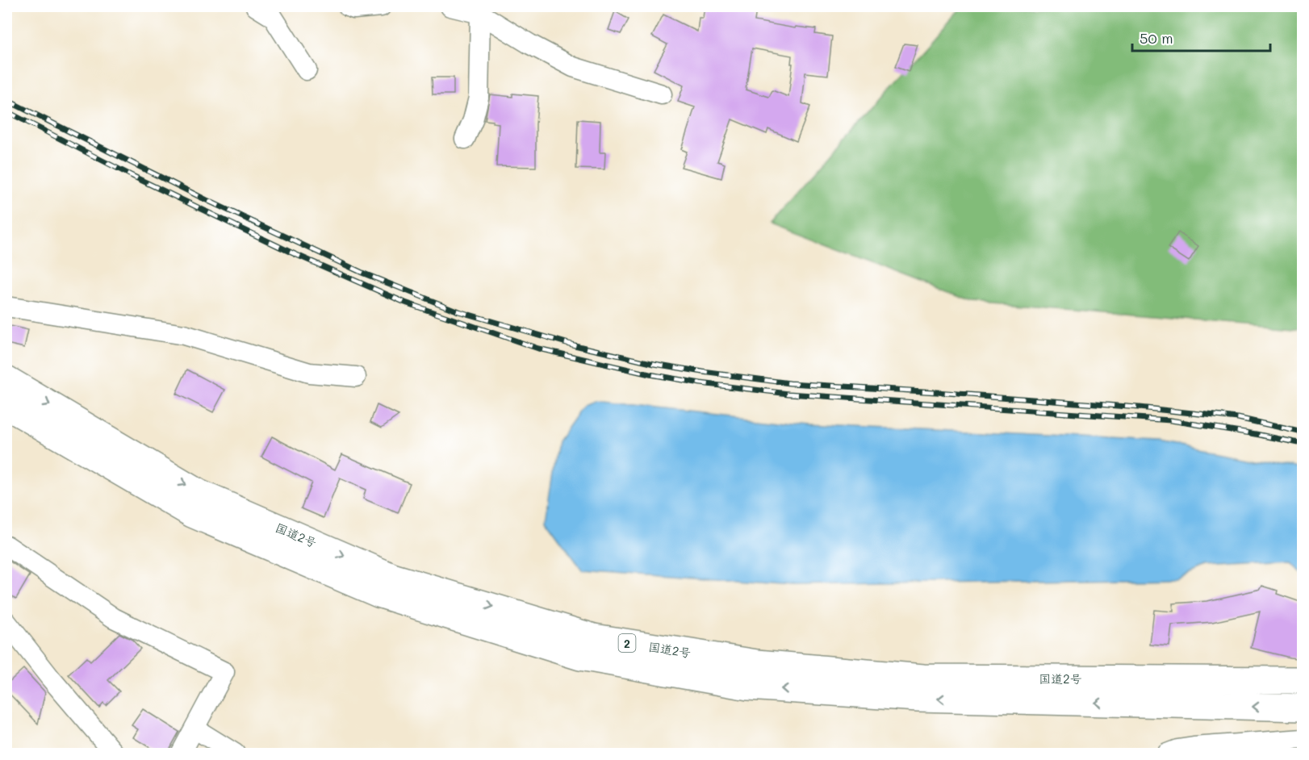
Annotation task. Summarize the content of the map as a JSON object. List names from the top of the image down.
{
  "streets": {
    "highway": ["国道2号", "2"]
  },
  "scale_bar": "50 m"
}
